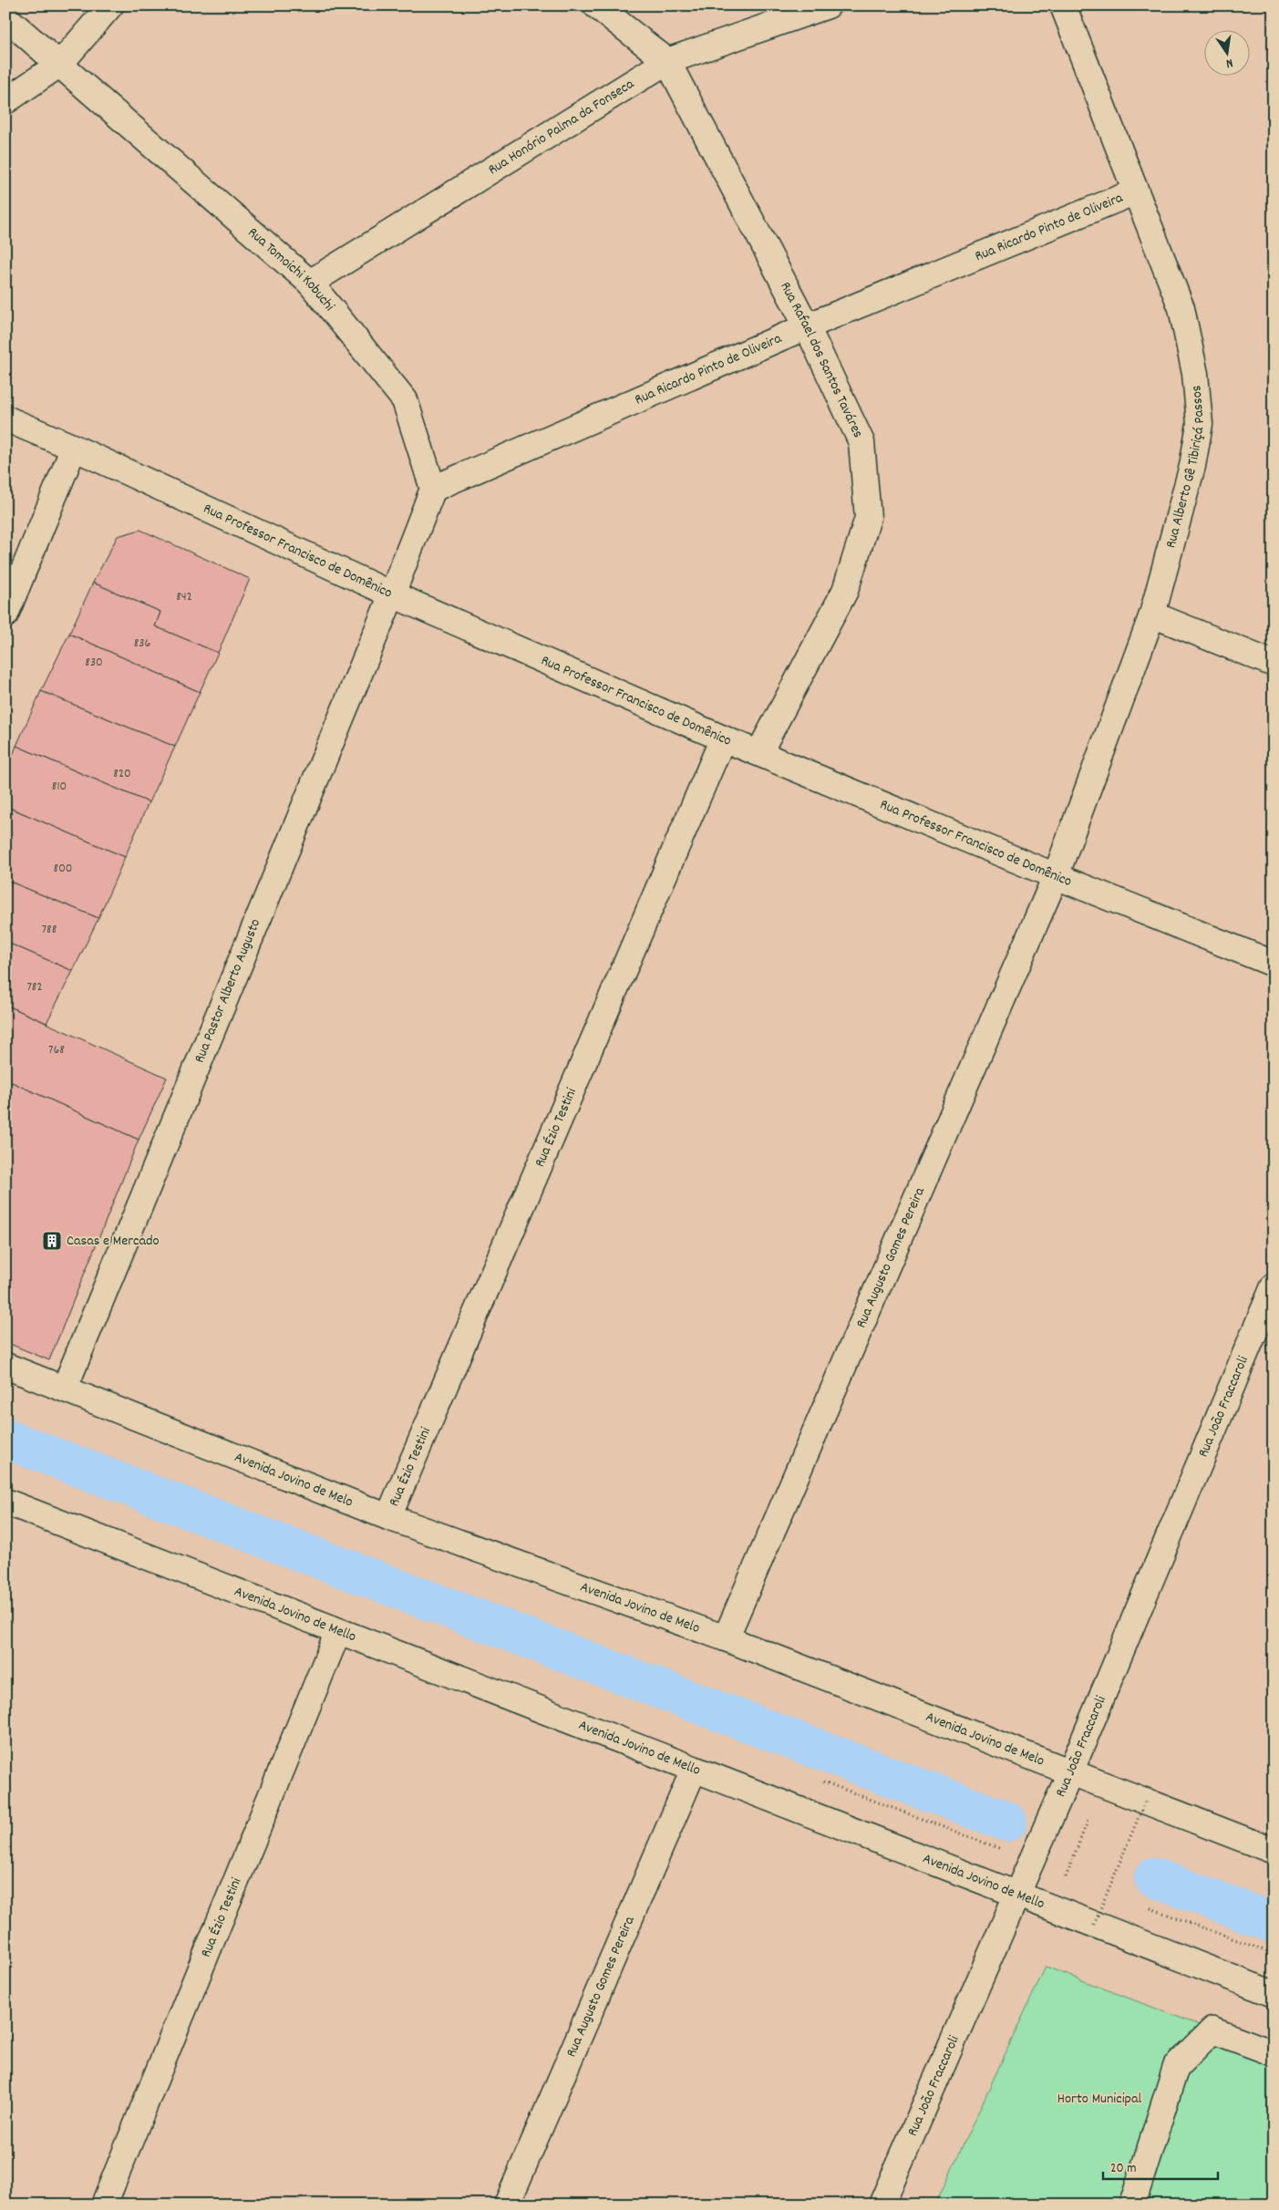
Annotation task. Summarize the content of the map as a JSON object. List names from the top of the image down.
{
  "streets": {
    "street": [
      "Rua Honório Palma da Fonseca",
      "Rua Ricardo Pinto de Oliveira",
      "Rua Tomoichi Kobuchi",
      "Rua Rafael dos Santos Taváres",
      "Rua Alberto Gê Tibiriçá Passos",
      "Rua Professor Francisco de Domênico",
      "Rua Pastor Alberto Augusto",
      "Rua Ézio Testini",
      "Rua Augusto Gomes Pereira",
      "Rua João Fraccaroli",
      "Avenida Jovino de Melo",
      "Avenida Jovino de Mello"
    ]
  },
  "crossings": [
    ["Rua Honório Palma da Fonseca", "Rua Tomoichi Kobuchi"],
    ["Rua Honório Palma da Fonseca", "Rua Rafael dos Santos Taváres"],
    ["Rua Ricardo Pinto de Oliveira", "Rua Tomoichi Kobuchi"],
    ["Rua Ricardo Pinto de Oliveira", "Rua Rafael dos Santos Taváres"],
    ["Rua Ricardo Pinto de Oliveira", "Rua Alberto Gê Tibiriçá Passos"],
    ["Rua Rafael dos Santos Taváres", "Rua Professor Francisco de Domênico"],
    ["Rua Alberto Gê Tibiriçá Passos", "Rua Professor Francisco de Domênico"],
    ["Rua Alberto Gê Tibiriçá Passos", "Rua Augusto Gomes Pereira"],
    ["Rua Professor Francisco de Domênico", "Rua Pastor Alberto Augusto"],
    ["Rua Professor Francisco de Domênico", "Rua Ézio Testini"],
    ["Rua Professor Francisco de Domênico", "Rua Augusto Gomes Pereira"],
    ["Rua Pastor Alberto Augusto", "Avenida Jovino de Melo"],
    ["Rua Ézio Testini", "Avenida Jovino de Melo"],
    ["Rua Ézio Testini", "Avenida Jovino de Mello"],
    ["Rua Augusto Gomes Pereira", "Avenida Jovino de Melo"],
    ["Rua Augusto Gomes Pereira", "Avenida Jovino de Mello"],
    ["Rua João Fraccaroli", "Avenida Jovino de Melo"],
    ["Rua João Fraccaroli", "Avenida Jovino de Mello"]
  ],
  "parks": ["Horto Municipal"],
  "places": {
    "building": ["Casas e Mercado"]
  },
  "house_numbers": [
    "842",
    "836",
    "830",
    "820",
    "810",
    "800",
    "788",
    "782",
    "768"
  ],
  "scale_bar": "20 m",
  "north": "bottom"
}
